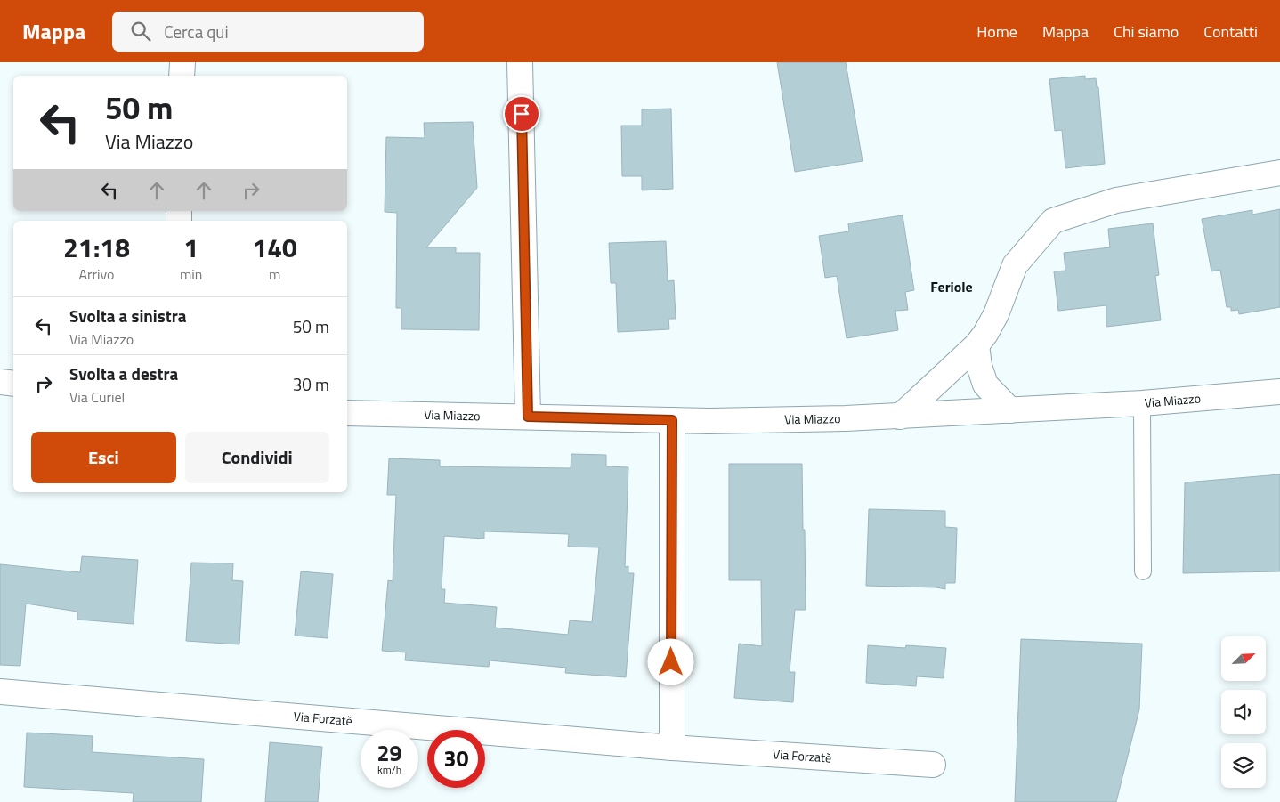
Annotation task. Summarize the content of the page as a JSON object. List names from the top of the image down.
{
  "streets": {
    "street": ["Via Miazzo", "Via Forzatè"]
  },
  "districts": ["Feriole"],
  "north": "top right",
  "page": {
    "header": "Mappa",
    "search": "Cerca qui",
    "nav": [
      "Home",
      "Mappa",
      "Chi siamo",
      "Contatti"
    ],
    "turn": ["50 m", "Via Miazzo"],
    "eta": [
      "21:18",
      "Arrivo",
      "1",
      "min",
      "140",
      "m"
    ],
    "list": [
      {
        "name": "Svolta a sinistra",
        "note": "Via Miazzo",
        "value": "50 m"
      },
      {
        "name": "Svolta a destra",
        "note": "Via Curiel",
        "value": "30 m"
      }
    ],
    "buttons": ["Esci", "Condividi"],
    "speed": "29 km/h",
    "limit": "30"
  }
}
